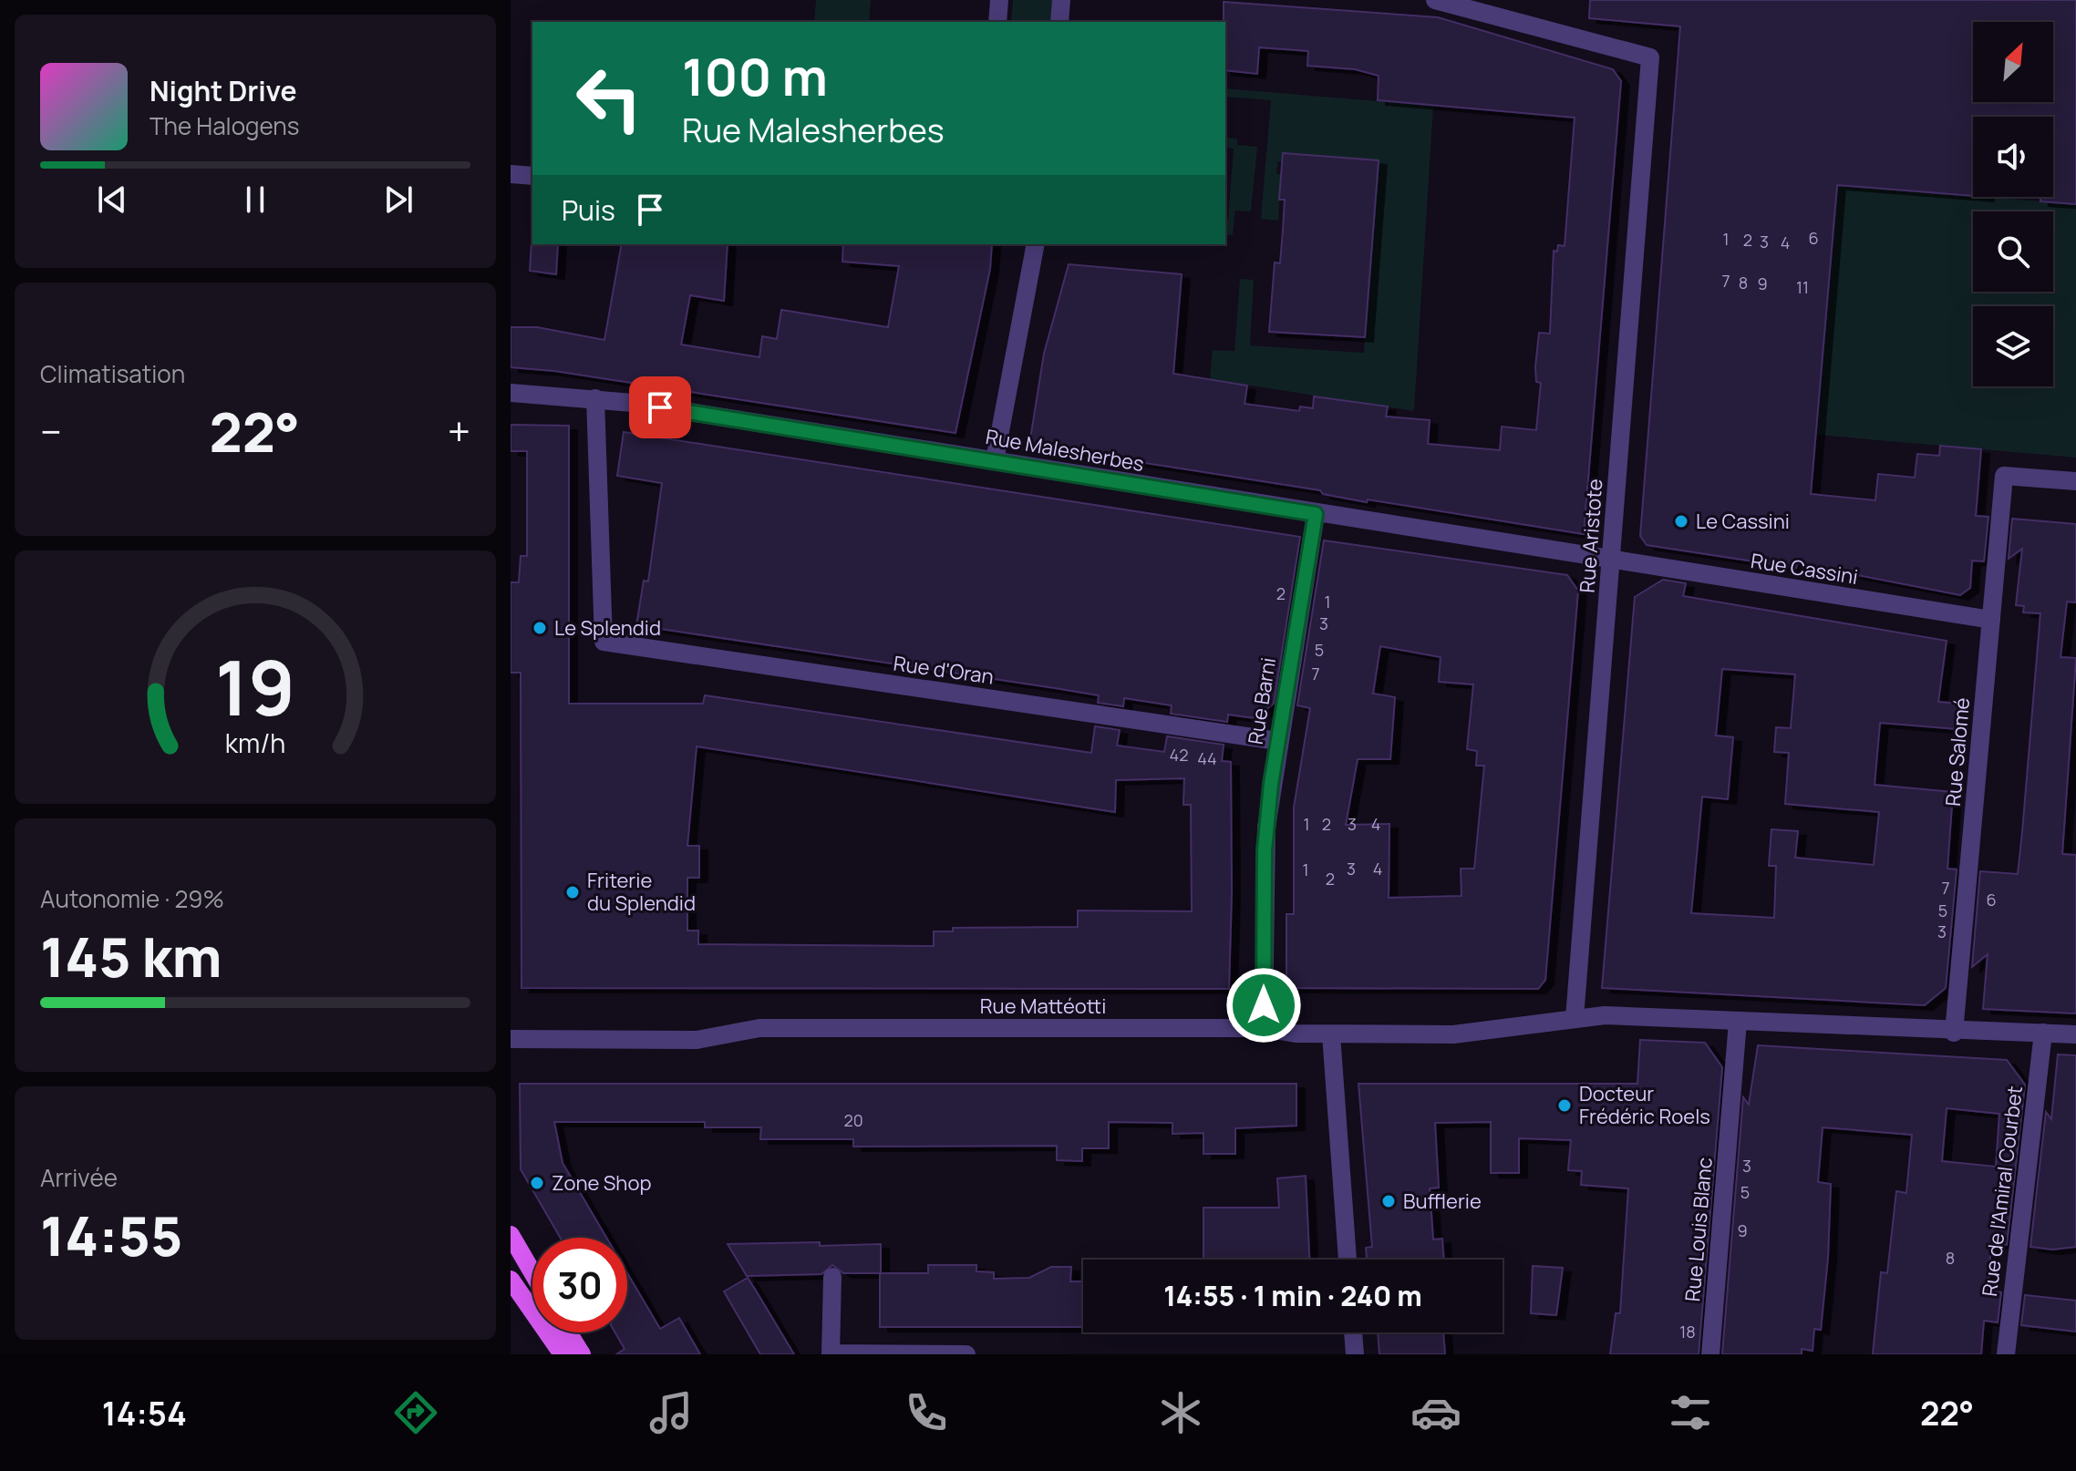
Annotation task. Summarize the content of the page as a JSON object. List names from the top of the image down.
{
  "streets": {
    "street": [
      "Rue Malesherbes",
      "Rue Aristote",
      "Rue Cassini",
      "Rue d'Oran",
      "Rue Barni",
      "Rue Salomé",
      "Rue Mattéotti",
      "Rue de l'Amiral Courbet",
      "Rue Louis Blanc"
    ]
  },
  "crossings": [
    ["Rue Malesherbes", "Rue Aristote"],
    ["Rue Malesherbes", "Rue Cassini"],
    ["Rue Malesherbes", "Rue d'Oran"],
    ["Rue Malesherbes", "Rue Barni"],
    ["Rue Aristote", "Rue Cassini"],
    ["Rue Aristote", "Rue Mattéotti"],
    ["Rue Cassini", "Rue Salomé"],
    ["Rue d'Oran", "Rue Barni"],
    ["Rue Barni", "Rue Mattéotti"],
    ["Rue Salomé", "Rue Mattéotti"],
    ["Rue Mattéotti", "Rue de l'Amiral Courbet"],
    ["Rue Mattéotti", "Rue Louis Blanc"]
  ],
  "places": [
    "Le Cassini",
    "Le Splendid",
    "Friterie du Splendid",
    "Docteur Frédéric Roels",
    "Zone Shop",
    "Bufflerie"
  ],
  "house_numbers": [
    "6",
    "1",
    "2",
    "3",
    "4",
    "7",
    "8",
    "9",
    "11",
    "2",
    "1",
    "3",
    "5",
    "7",
    "42",
    "44",
    "1",
    "2",
    "3",
    "4",
    "3",
    "4",
    "1",
    "2",
    "7",
    "6",
    "5",
    "3",
    "20",
    "3",
    "5",
    "9",
    "8",
    "18"
  ],
  "north": "top right",
  "page": {
    "turn": ["100 m", "Rue Malesherbes"],
    "song": ["Night Drive", "The Halogens"],
    "then": "Puis",
    "tile": [
      "Climatisation",
      ["Autonomie · 29%", "145 km"],
      ["Arrivée", "14:55"]
    ],
    "heat": ["−", "22°", "+"],
    "limit": "30",
    "trip": "14:55 · 1 min · 240 m",
    "tabs": ["14:54", "22°"],
    "gauge": ["19", "km/h"]
  }
}
